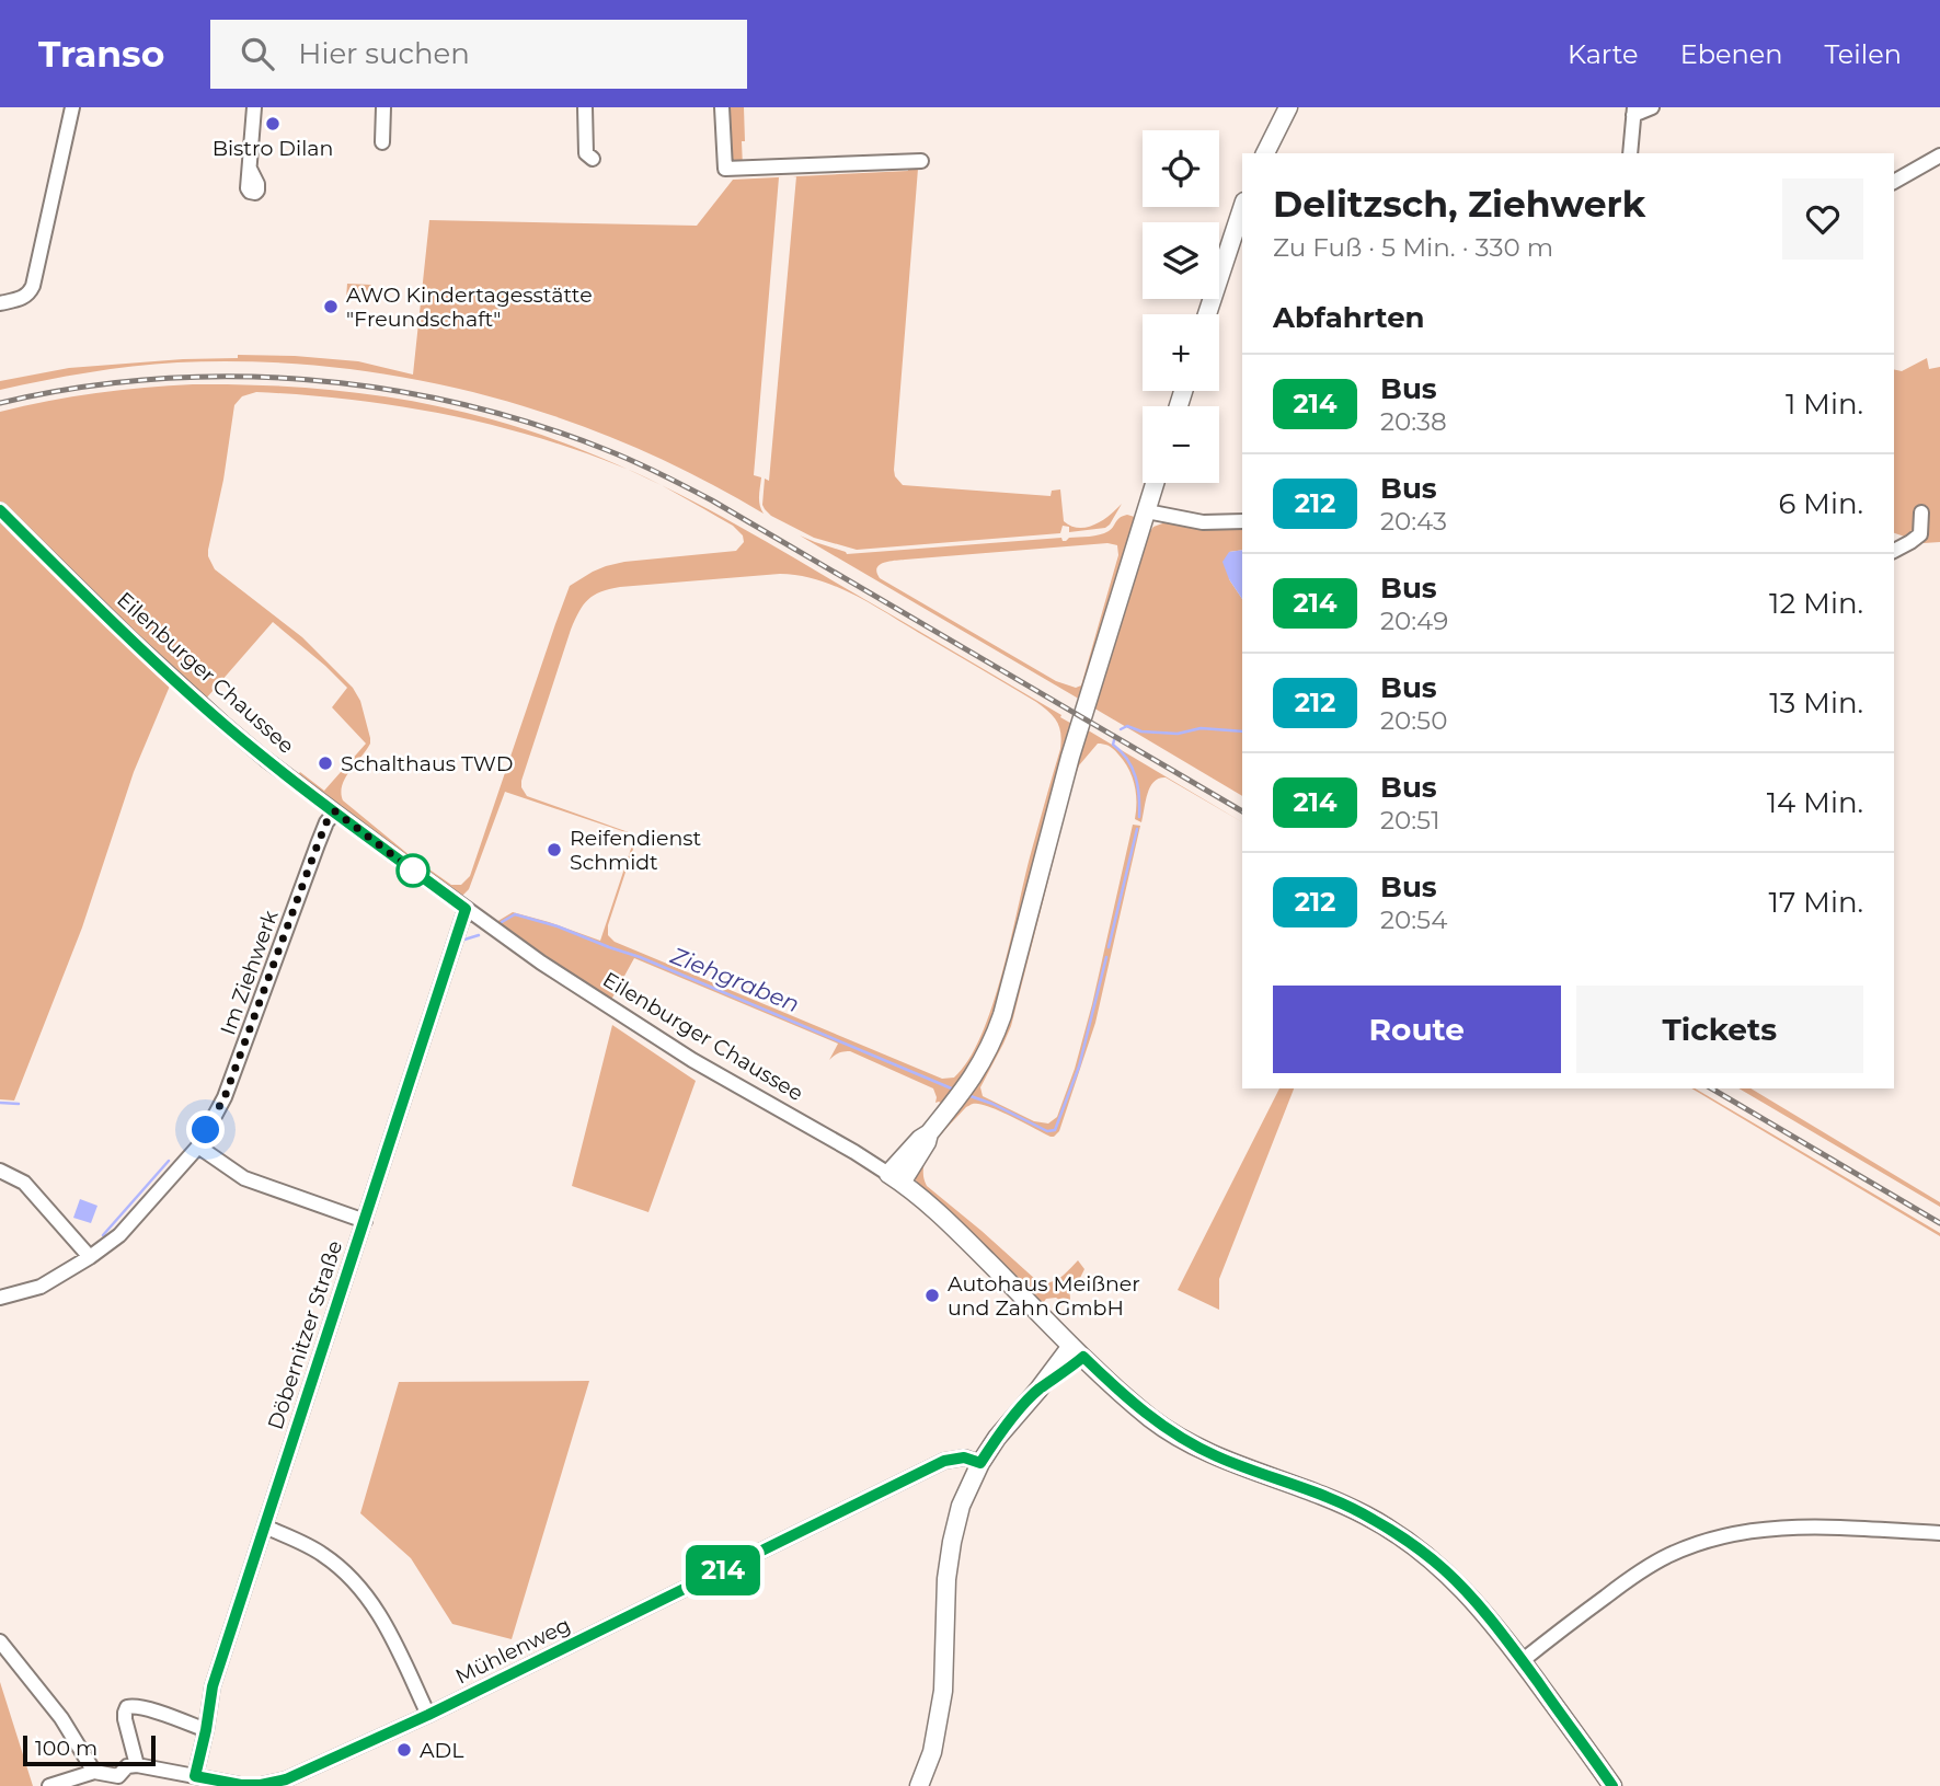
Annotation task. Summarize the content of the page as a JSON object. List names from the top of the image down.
{
  "streets": {
    "main road": ["Eilenburger Chaussee"],
    "street": ["Im Ziehwerk", "Döbernitzer Straße", "Mühlenweg"]
  },
  "crossings": [
    ["Eilenburger Chaussee", "Im Ziehwerk"],
    ["Eilenburger Chaussee", "Döbernitzer Straße"],
    ["Döbernitzer Straße", "Mühlenweg"]
  ],
  "water": ["Ziehgraben"],
  "places": [
    "Bistro Dilan",
    "AWO Kindertagesstätte \"Freundschaft\"",
    "Schalthaus TWD",
    "Reifendienst Schmidt",
    "Autohaus Meißner und Zahn GmbH",
    "ADL"
  ],
  "lines": ["bus line 214"],
  "scale_bar": "100 m",
  "page": {
    "header": "Transo",
    "search": "Hier suchen",
    "nav": ["Karte", "Ebenen", "Teilen"],
    "on_map": "214",
    "map_buttons": ["+", "−"],
    "heading": [
      ["Delitzsch, Ziehwerk", "Zu Fuß · 5 Min. · 330 m"],
      "Abfahrten"
    ],
    "list": [
      {
        "mark": "214",
        "name": "Bus",
        "note": "20:38",
        "value": "1 Min."
      },
      {
        "mark": "212",
        "name": "Bus",
        "note": "20:43",
        "value": "6 Min."
      },
      {
        "mark": "214",
        "name": "Bus",
        "note": "20:49",
        "value": "12 Min."
      },
      {
        "mark": "212",
        "name": "Bus",
        "note": "20:50",
        "value": "13 Min."
      },
      {
        "mark": "214",
        "name": "Bus",
        "note": "20:51",
        "value": "14 Min."
      },
      {
        "mark": "212",
        "name": "Bus",
        "note": "20:54",
        "value": "17 Min."
      }
    ],
    "buttons": ["Route", "Tickets"],
    "scale": "100 m"
  }
}
